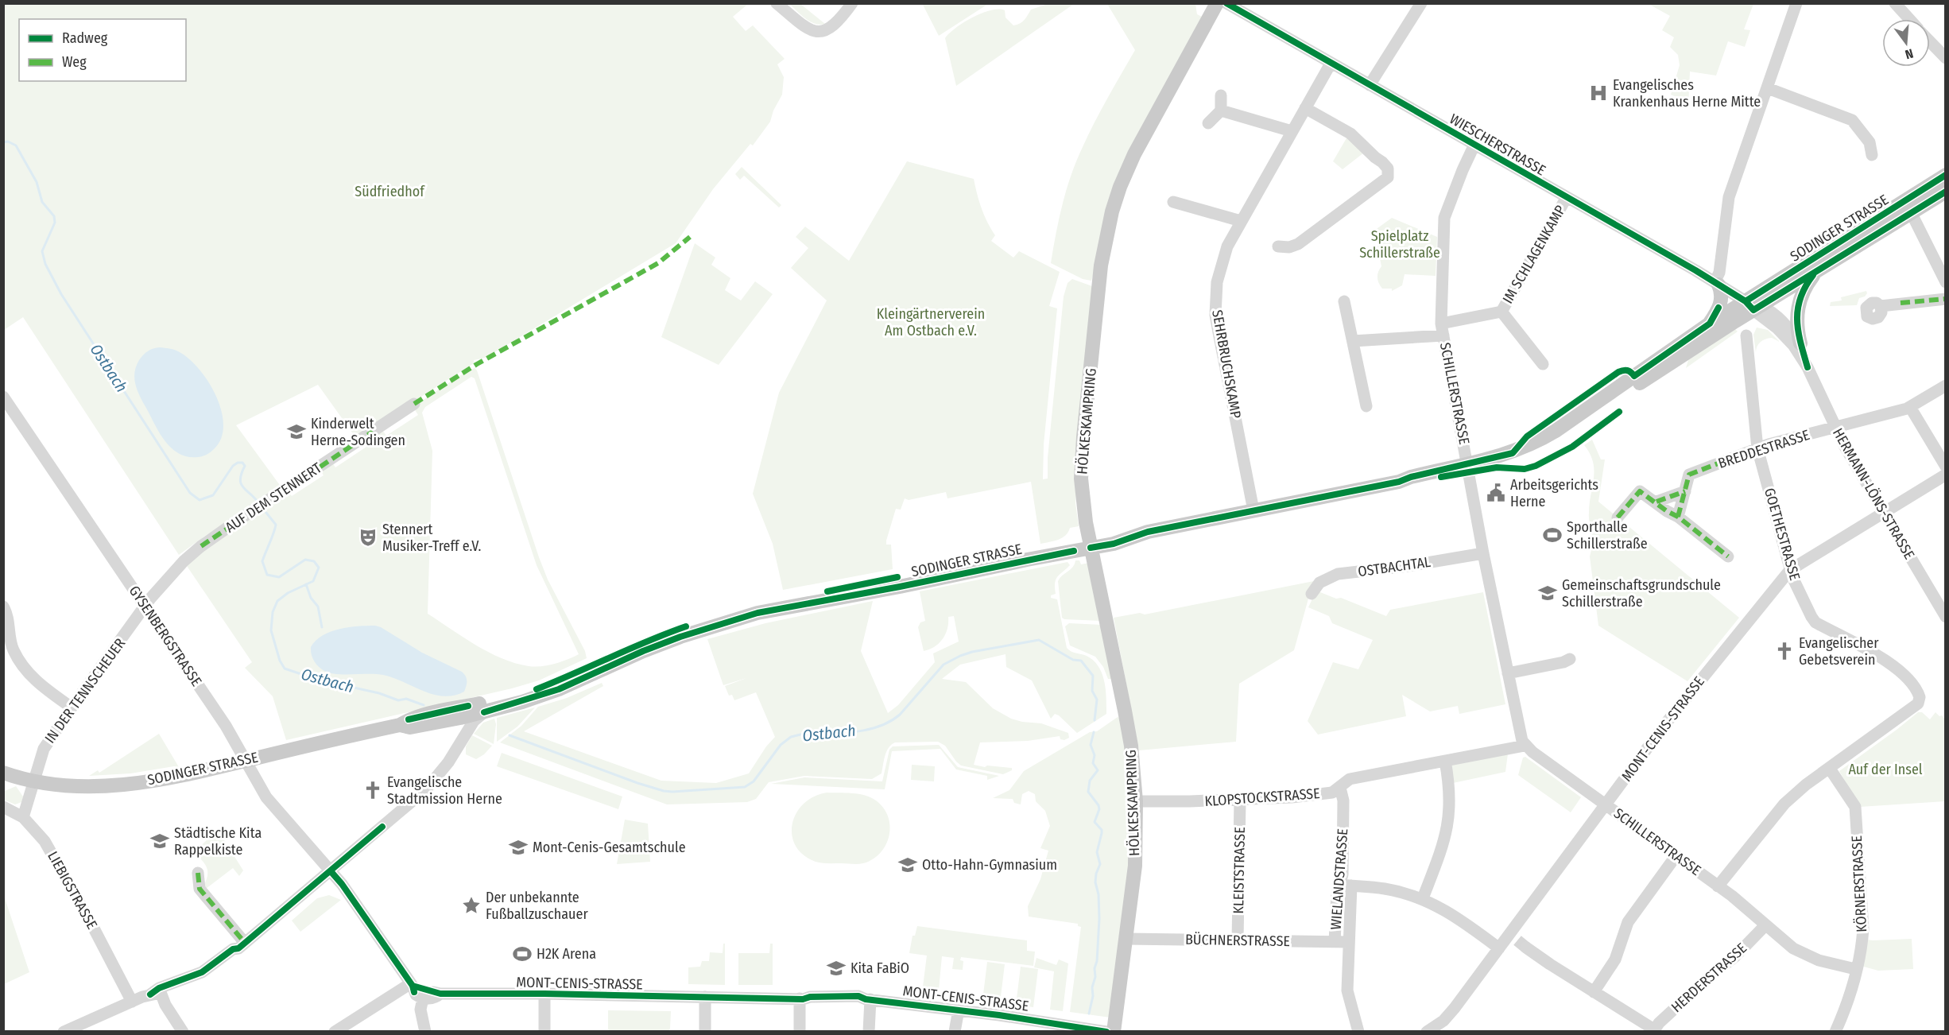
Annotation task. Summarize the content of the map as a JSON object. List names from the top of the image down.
{
  "streets": {
    "main road": ["SODINGER STRASSE", "HÖLKESKAMPRING"],
    "street": [
      "WIESCHERSTRASSE",
      "IM SCHLAGENKAMP",
      "SEHRBRUCHSKAMP",
      "SCHILLERSTRASSE",
      "BREDDESTRASSE",
      "HERMANN-LÖNS-STRASSE",
      "AUF DEM STENNERT",
      "GOETHESTRASSE",
      "OSTBACHTAL",
      "GYSENBERGSTRASSE",
      "IN DER TENNSCHEUER",
      "MONT-CENIS-STRASSE",
      "KLOPSTOCKSTRASSE",
      "KLEISTSTRASSE",
      "WIELANDSTRASSE",
      "KÖRNERSTRASSE",
      "LIEBIGSTRASSE",
      "BÜCHNERSTRASSE",
      "HERDERSTRASSE"
    ]
  },
  "crossings": [
    ["WIESCHERSTRASSE", "SODINGER STRASSE"],
    ["WIESCHERSTRASSE", "IM SCHLAGENKAMP"],
    ["WIESCHERSTRASSE", "SEHRBRUCHSKAMP"],
    ["WIESCHERSTRASSE", "SCHILLERSTRASSE"],
    ["WIESCHERSTRASSE", "HERMANN-LÖNS-STRASSE"],
    ["SODINGER STRASSE", "SEHRBRUCHSKAMP"],
    ["SODINGER STRASSE", "SCHILLERSTRASSE"],
    ["SODINGER STRASSE", "HÖLKESKAMPRING"],
    ["SODINGER STRASSE", "HERMANN-LÖNS-STRASSE"],
    ["SODINGER STRASSE", "GYSENBERGSTRASSE"],
    ["SODINGER STRASSE", "IN DER TENNSCHEUER"],
    ["IM SCHLAGENKAMP", "SCHILLERSTRASSE"],
    ["SCHILLERSTRASSE", "OSTBACHTAL"],
    ["SCHILLERSTRASSE", "MONT-CENIS-STRASSE"],
    ["SCHILLERSTRASSE", "KLOPSTOCKSTRASSE"],
    ["SCHILLERSTRASSE", "KÖRNERSTRASSE"],
    ["SCHILLERSTRASSE", "HERDERSTRASSE"],
    ["HÖLKESKAMPRING", "KLOPSTOCKSTRASSE"],
    ["HÖLKESKAMPRING", "BÜCHNERSTRASSE"],
    ["BREDDESTRASSE", "HERMANN-LÖNS-STRASSE"],
    ["BREDDESTRASSE", "GOETHESTRASSE"],
    ["HERMANN-LÖNS-STRASSE", "MONT-CENIS-STRASSE"],
    ["AUF DEM STENNERT", "GYSENBERGSTRASSE"],
    ["AUF DEM STENNERT", "IN DER TENNSCHEUER"],
    ["GOETHESTRASSE", "MONT-CENIS-STRASSE"],
    ["GOETHESTRASSE", "KÖRNERSTRASSE"],
    ["GYSENBERGSTRASSE", "IN DER TENNSCHEUER"],
    ["KLOPSTOCKSTRASSE", "KLEISTSTRASSE"],
    ["KLOPSTOCKSTRASSE", "WIELANDSTRASSE"],
    ["KLEISTSTRASSE", "BÜCHNERSTRASSE"],
    ["WIELANDSTRASSE", "BÜCHNERSTRASSE"]
  ],
  "water": ["Ostbach"],
  "parks": [
    "Südfriedhof",
    "Spielplatz Schillerstraße",
    "Kleingärtnerverein Am Ostbach e.V.",
    "Auf der Insel"
  ],
  "places": {
    "hospital": ["Evangelisches Krankenhaus Herne Mitte"],
    "school or university": [
      "Kinderwelt Herne-Sodingen",
      "Gemeinschaftsgrundschule Schillerstraße",
      "Städtische Kita Rappelkiste",
      "Mont-Cenis-Gesamtschule",
      "Otto-Hahn-Gymnasium",
      "Kita FaBiO"
    ],
    "public building": ["Arbeitsgerichts Herne"],
    "sports": ["Sporthalle Schillerstraße", "H2K Arena"],
    "theatre": ["Stennert Musiker-Treff e.V."],
    "church": ["Evangelischer Gebetsverein", "Evangelische Stadtmission Herne"],
    "place": ["Der unbekannte Fußballzuschauer"]
  },
  "legend": ["Radweg", "Weg"],
  "north": "bottom"
}
